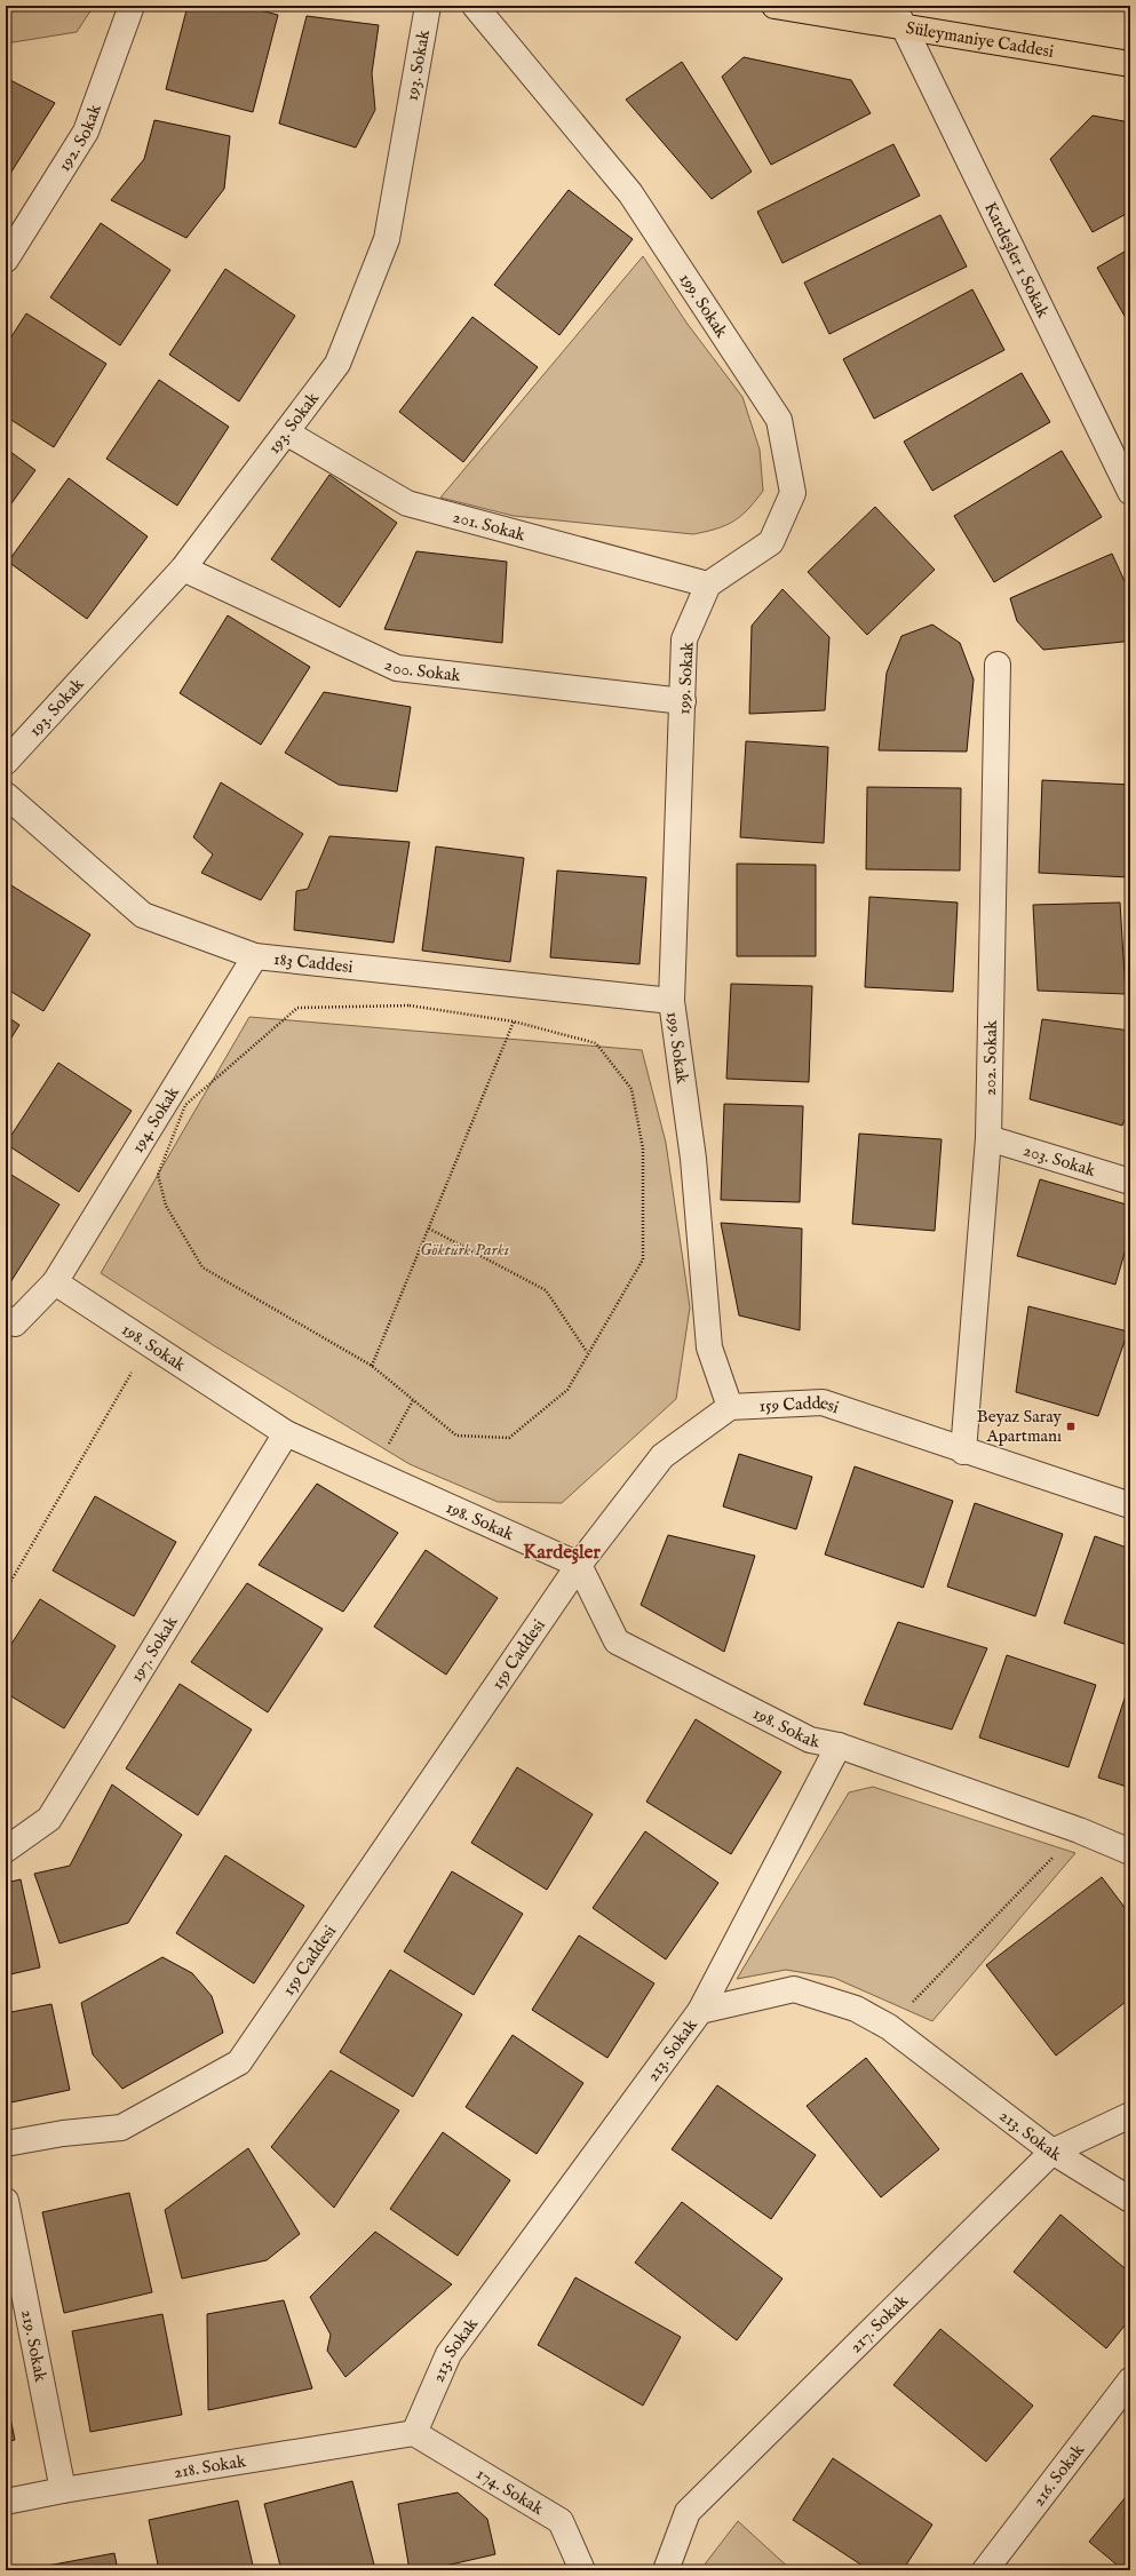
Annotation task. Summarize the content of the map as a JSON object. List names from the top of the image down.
{
  "streets": {
    "main road": ["Süleymaniye Caddesi"],
    "street": [
      "193. Sokak",
      "192. Sokak",
      "Kardeşler 1 Sokak",
      "199. Sokak",
      "201. Sokak",
      "200. Sokak",
      "183 Caddesi",
      "202. Sokak",
      "194. Sokak",
      "203. Sokak",
      "198. Sokak",
      "159 Caddesi",
      "197. Sokak",
      "213. Sokak",
      "217. Sokak",
      "219. Sokak",
      "218. Sokak",
      "216. Sokak",
      "174. Sokak"
    ]
  },
  "crossings": [
    ["Süleymaniye Caddesi", "Kardeşler 1 Sokak"],
    ["193. Sokak", "201. Sokak"],
    ["193. Sokak", "200. Sokak"],
    ["199. Sokak", "201. Sokak"],
    ["199. Sokak", "200. Sokak"],
    ["199. Sokak", "183 Caddesi"],
    ["199. Sokak", "159 Caddesi"],
    ["183 Caddesi", "194. Sokak"],
    ["202. Sokak", "203. Sokak"],
    ["202. Sokak", "159 Caddesi"],
    ["194. Sokak", "198. Sokak"],
    ["198. Sokak", "159 Caddesi"],
    ["198. Sokak", "197. Sokak"],
    ["213. Sokak", "217. Sokak"],
    ["213. Sokak", "218. Sokak"],
    ["213. Sokak", "174. Sokak"],
    ["219. Sokak", "218. Sokak"],
    ["218. Sokak", "174. Sokak"]
  ],
  "districts": ["Kardeşler"],
  "parks": ["Göktürk Parkı"],
  "places": {
    "transit": ["Beyaz Saray Apartmanı"]
  }
}
